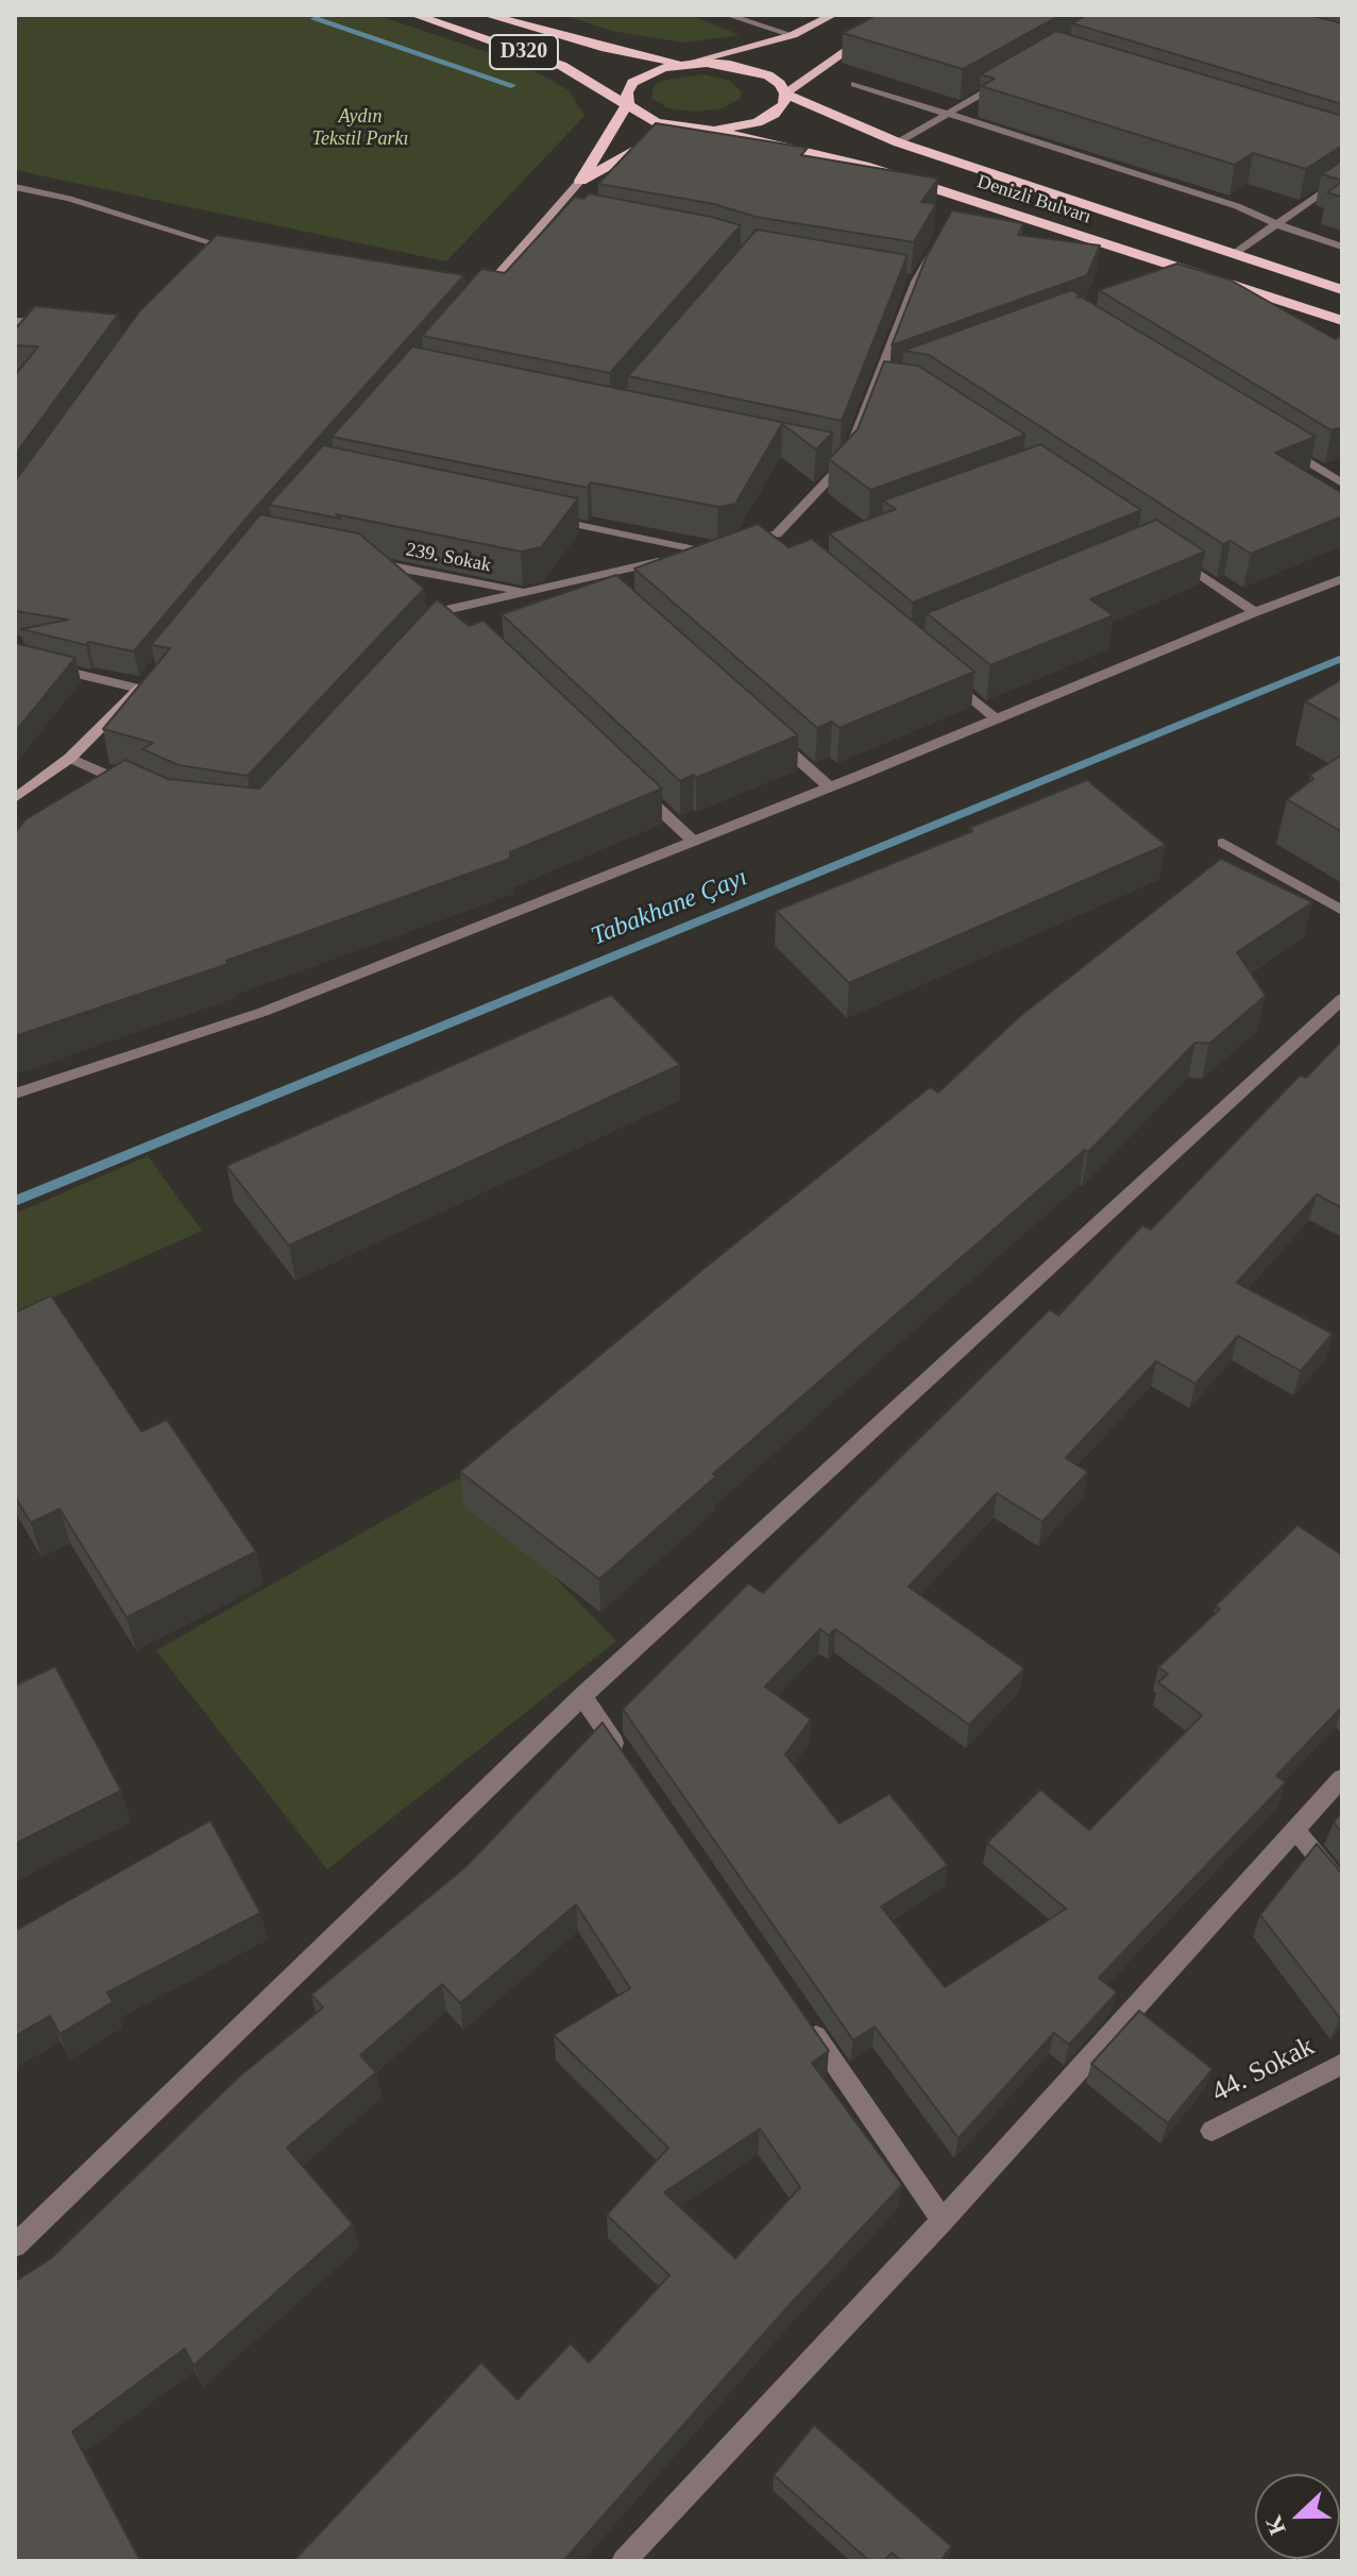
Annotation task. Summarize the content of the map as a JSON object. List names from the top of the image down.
{
  "streets": {
    "highway": ["D320", "Denizli Bulvarı"],
    "street": ["239. Sokak", "44. Sokak"]
  },
  "crossings": [
    ["D320", "Denizli Bulvarı"]
  ],
  "water": ["Tabakhane Çayı"],
  "parks": ["Aydın Tekstil Parkı"],
  "north": "left"
}
